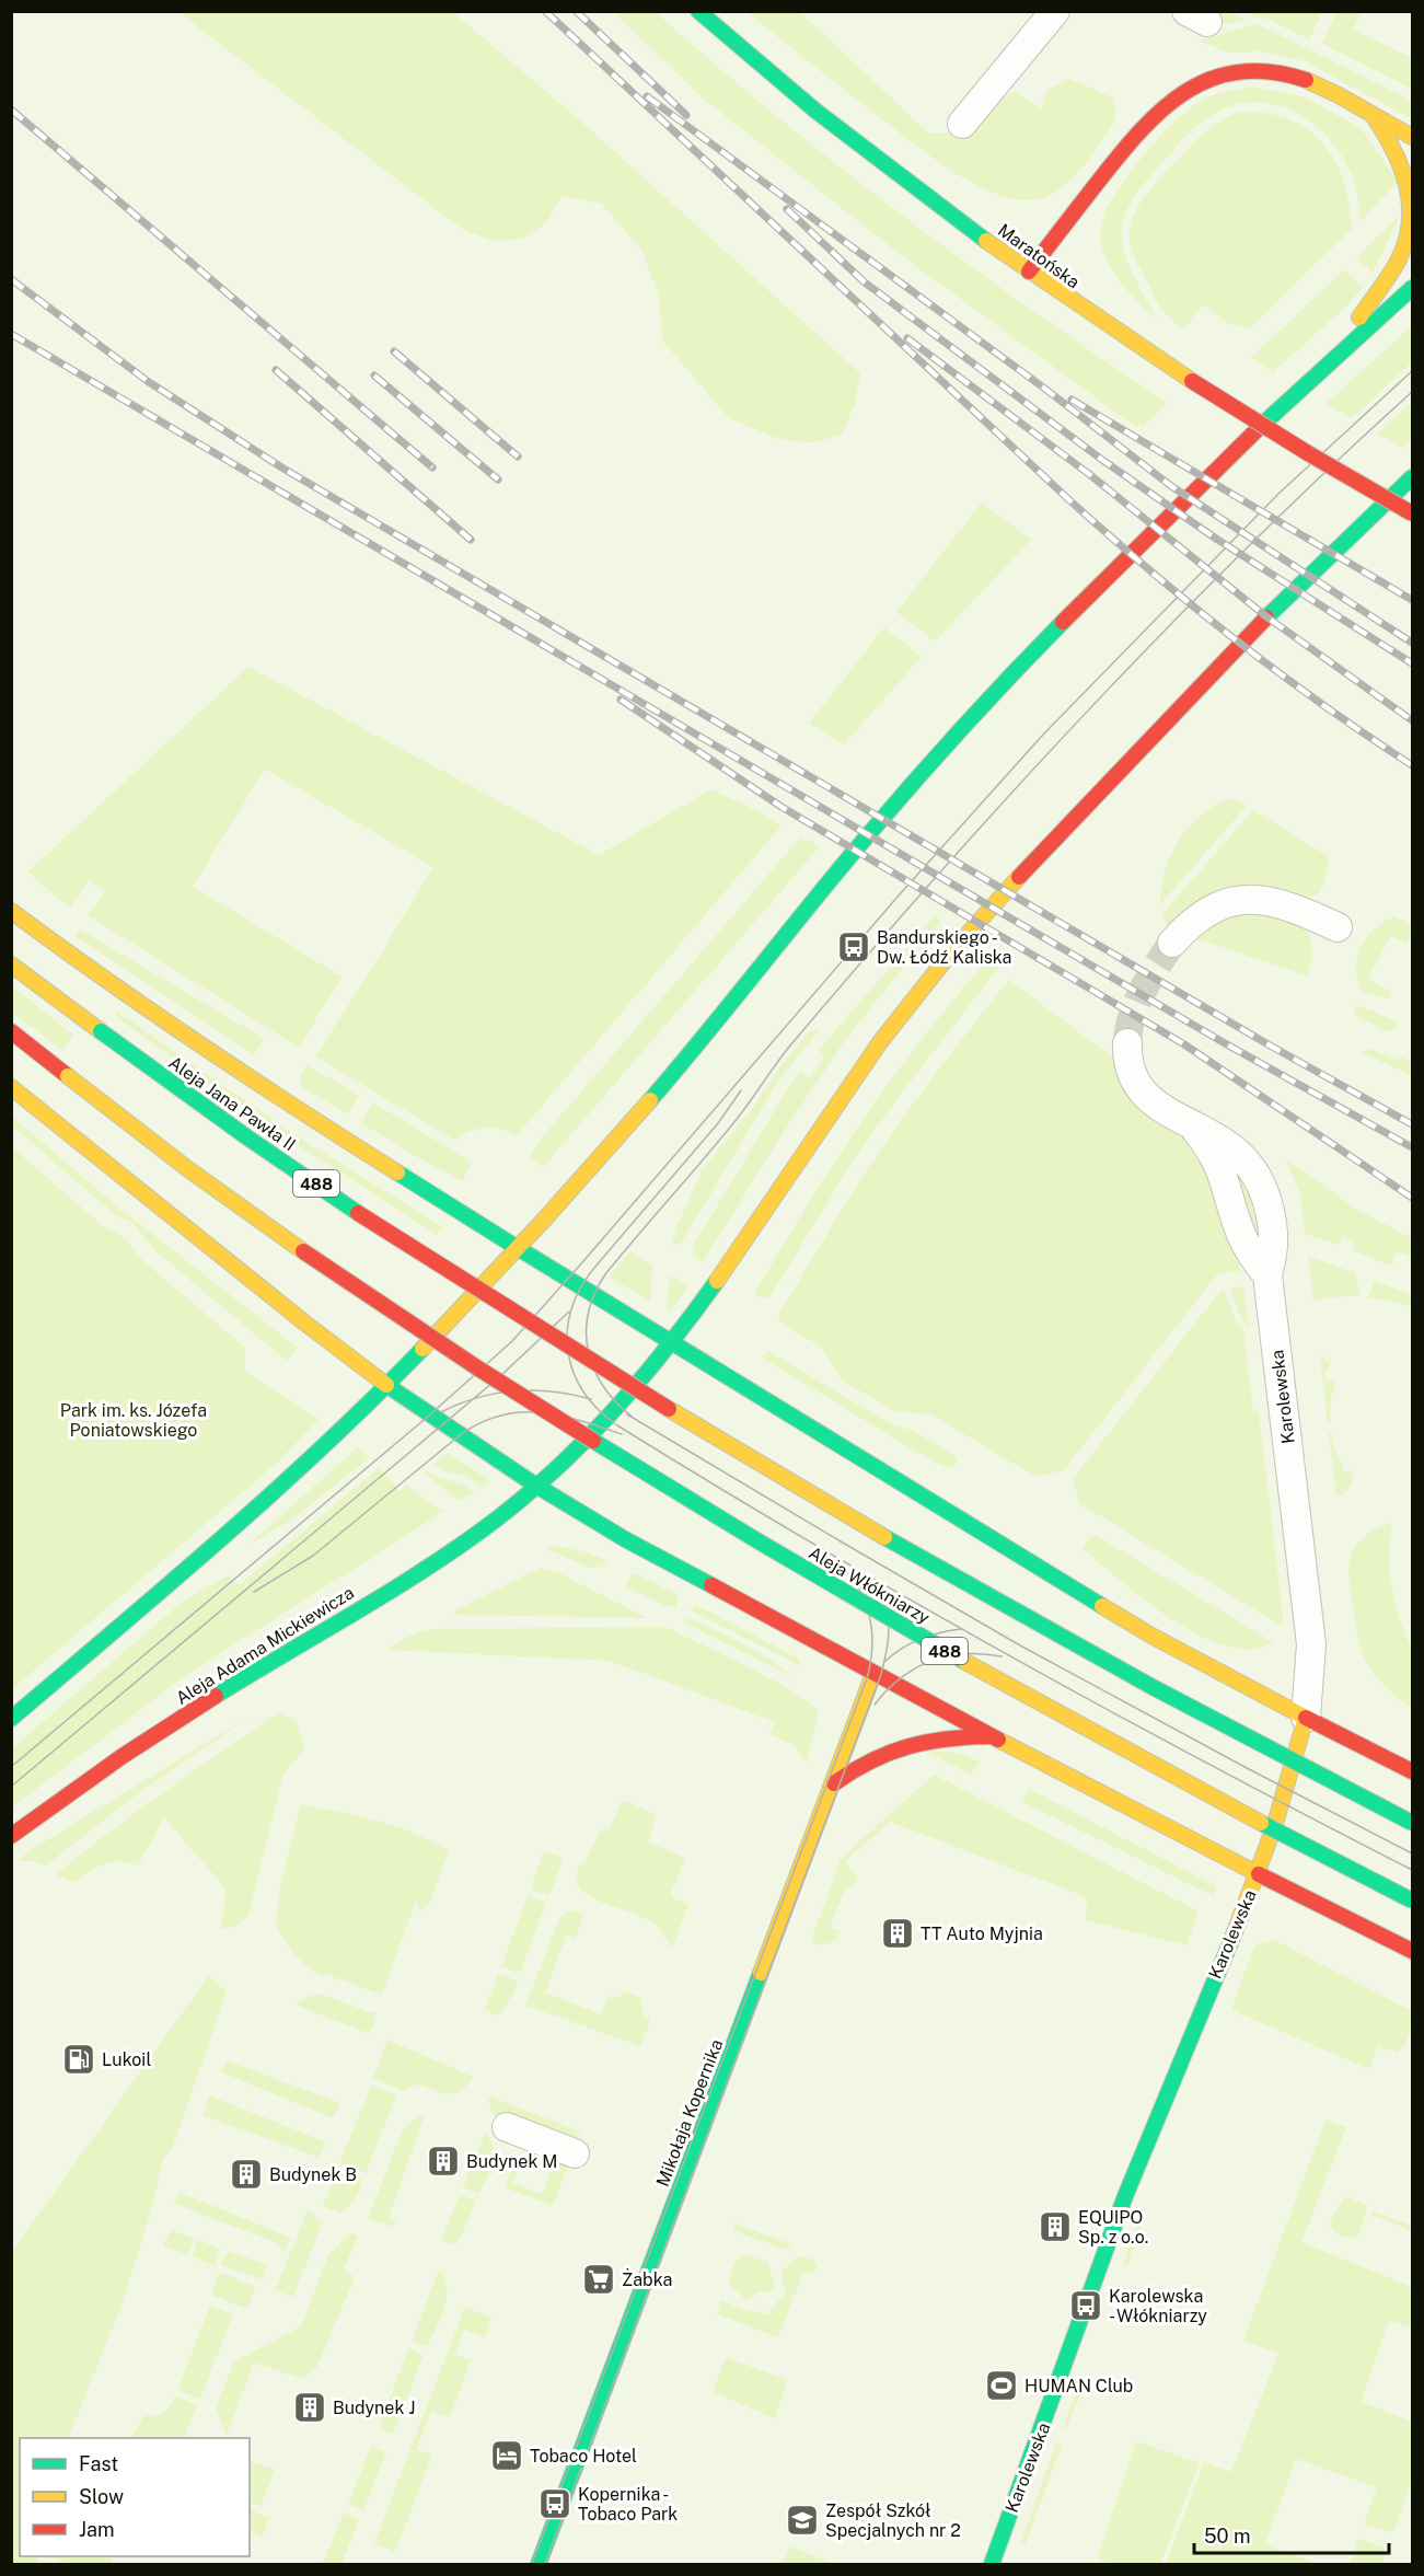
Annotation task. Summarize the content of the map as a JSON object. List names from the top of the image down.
{
  "streets": {
    "main road": [
      "Maratońska",
      "Aleja Jana Pawła II",
      "488",
      "Karolewska",
      "Aleja Włókniarzy",
      "Aleja Adama Mickiewicza",
      "Mikołaja Kopernika"
    ]
  },
  "parks": ["Park im. ks. Józefa Poniatowskiego"],
  "places": {
    "bus stop": ["Bandurskiego - Dw. Łódź Kaliska", "Karolewska - Włókniarzy", "Kopernika - Tobaco Park"],
    "building": [
      "TT Auto Myjnia",
      "Budynek M",
      "Budynek B",
      "EQUIPO Sp. z o.o.",
      "Budynek J"
    ],
    "fuel station": ["Lukoil"],
    "supermarket": ["Żabka"],
    "sports": ["HUMAN Club"],
    "hotel": ["Tobaco Hotel"],
    "school or university": ["Zespół Szkół Specjalnych nr 2"]
  },
  "legend": ["Fast", "Slow", "Jam"],
  "scale_bar": "50 m"
}
